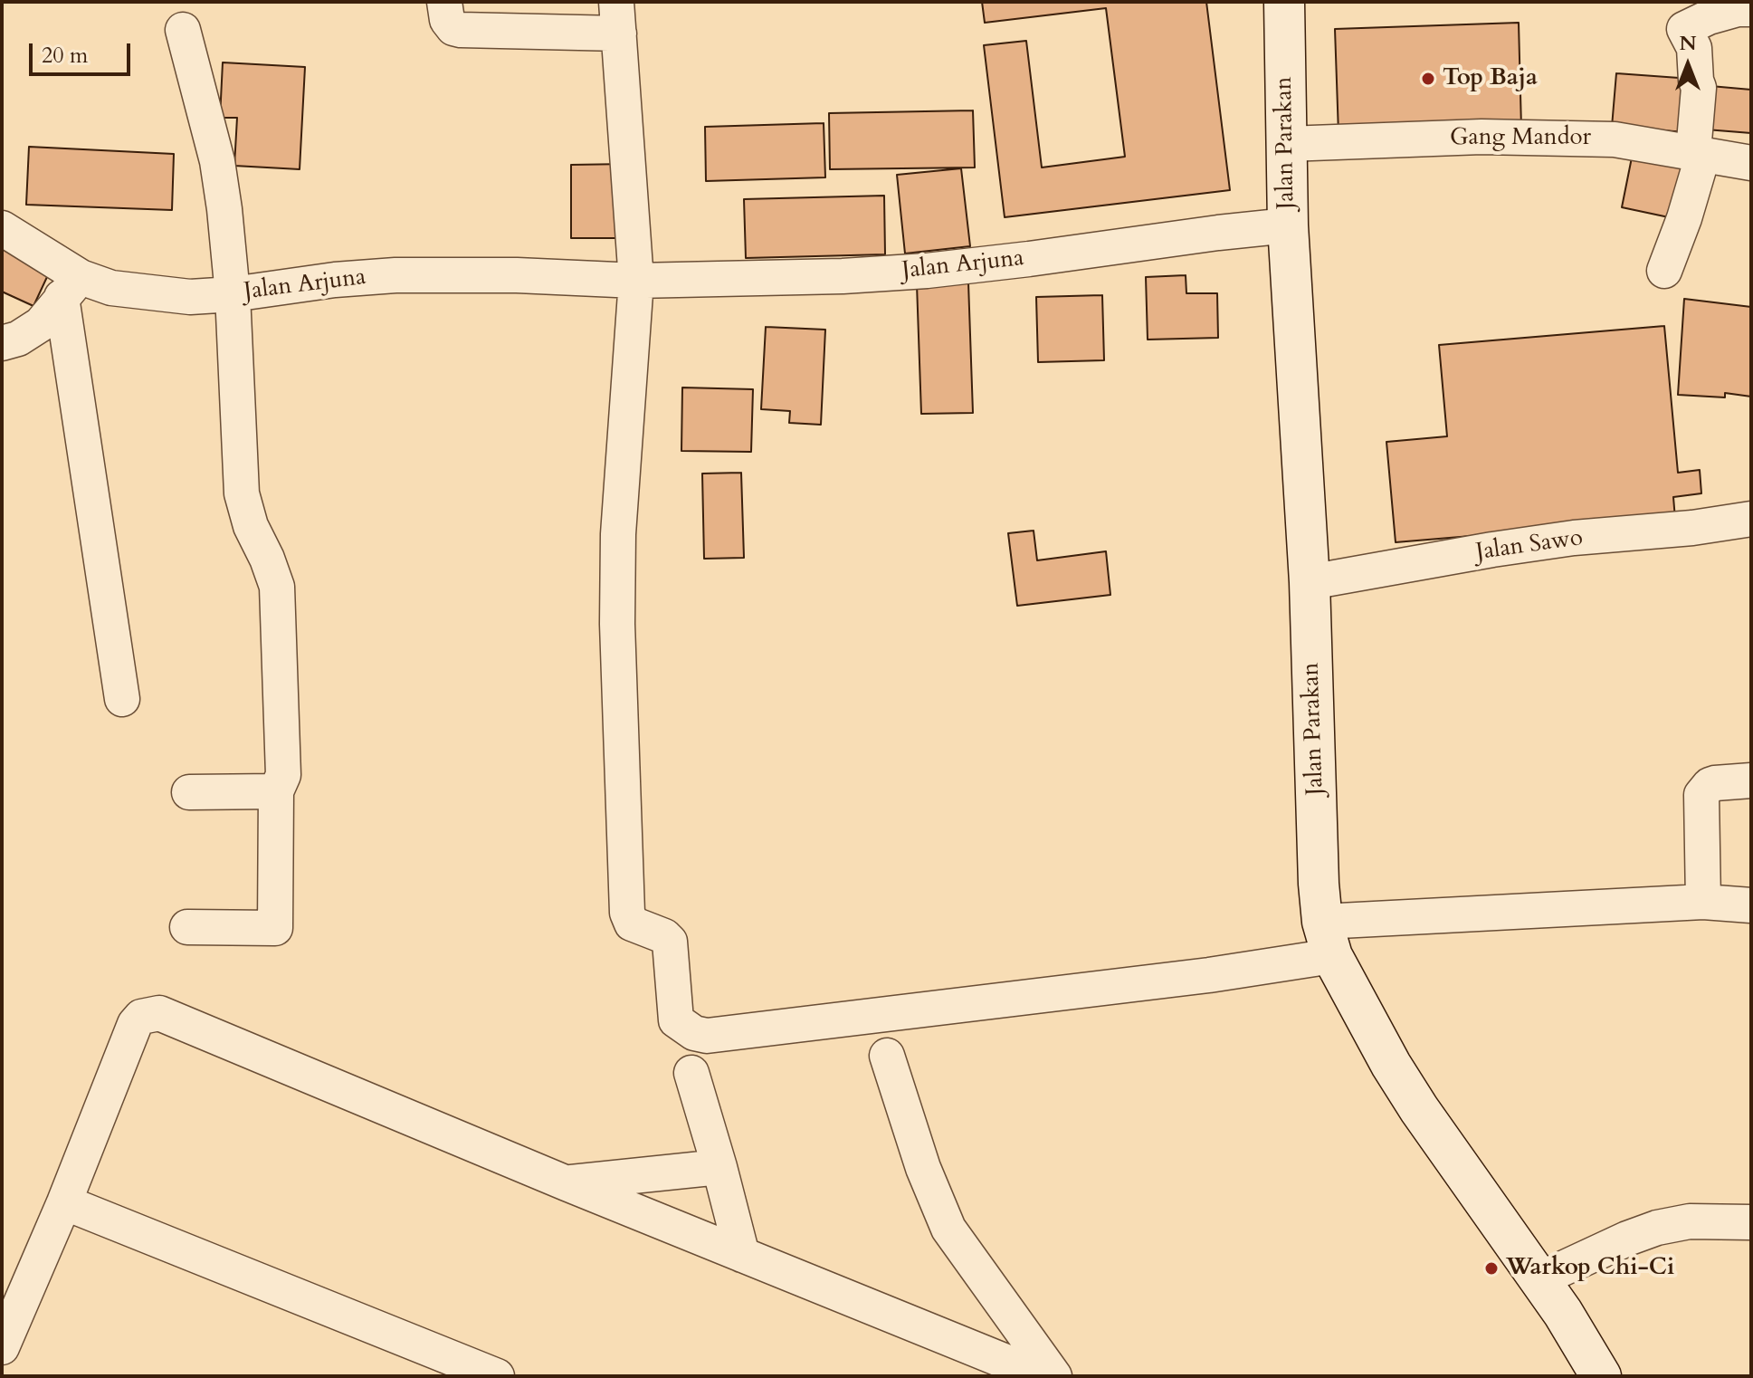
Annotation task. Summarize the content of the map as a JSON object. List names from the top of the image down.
{
  "streets": {
    "street": [
      "Gang Mandor",
      "Jalan Parakan",
      "Jalan Arjuna",
      "Jalan Sawo"
    ]
  },
  "crossings": [
    ["Gang Mandor", "Jalan Parakan"],
    ["Jalan Parakan", "Jalan Arjuna"],
    ["Jalan Parakan", "Jalan Sawo"]
  ],
  "places": ["Top Baja", "Warkop Chi-Ci"],
  "scale_bar": "20 m",
  "north": "top"
}
